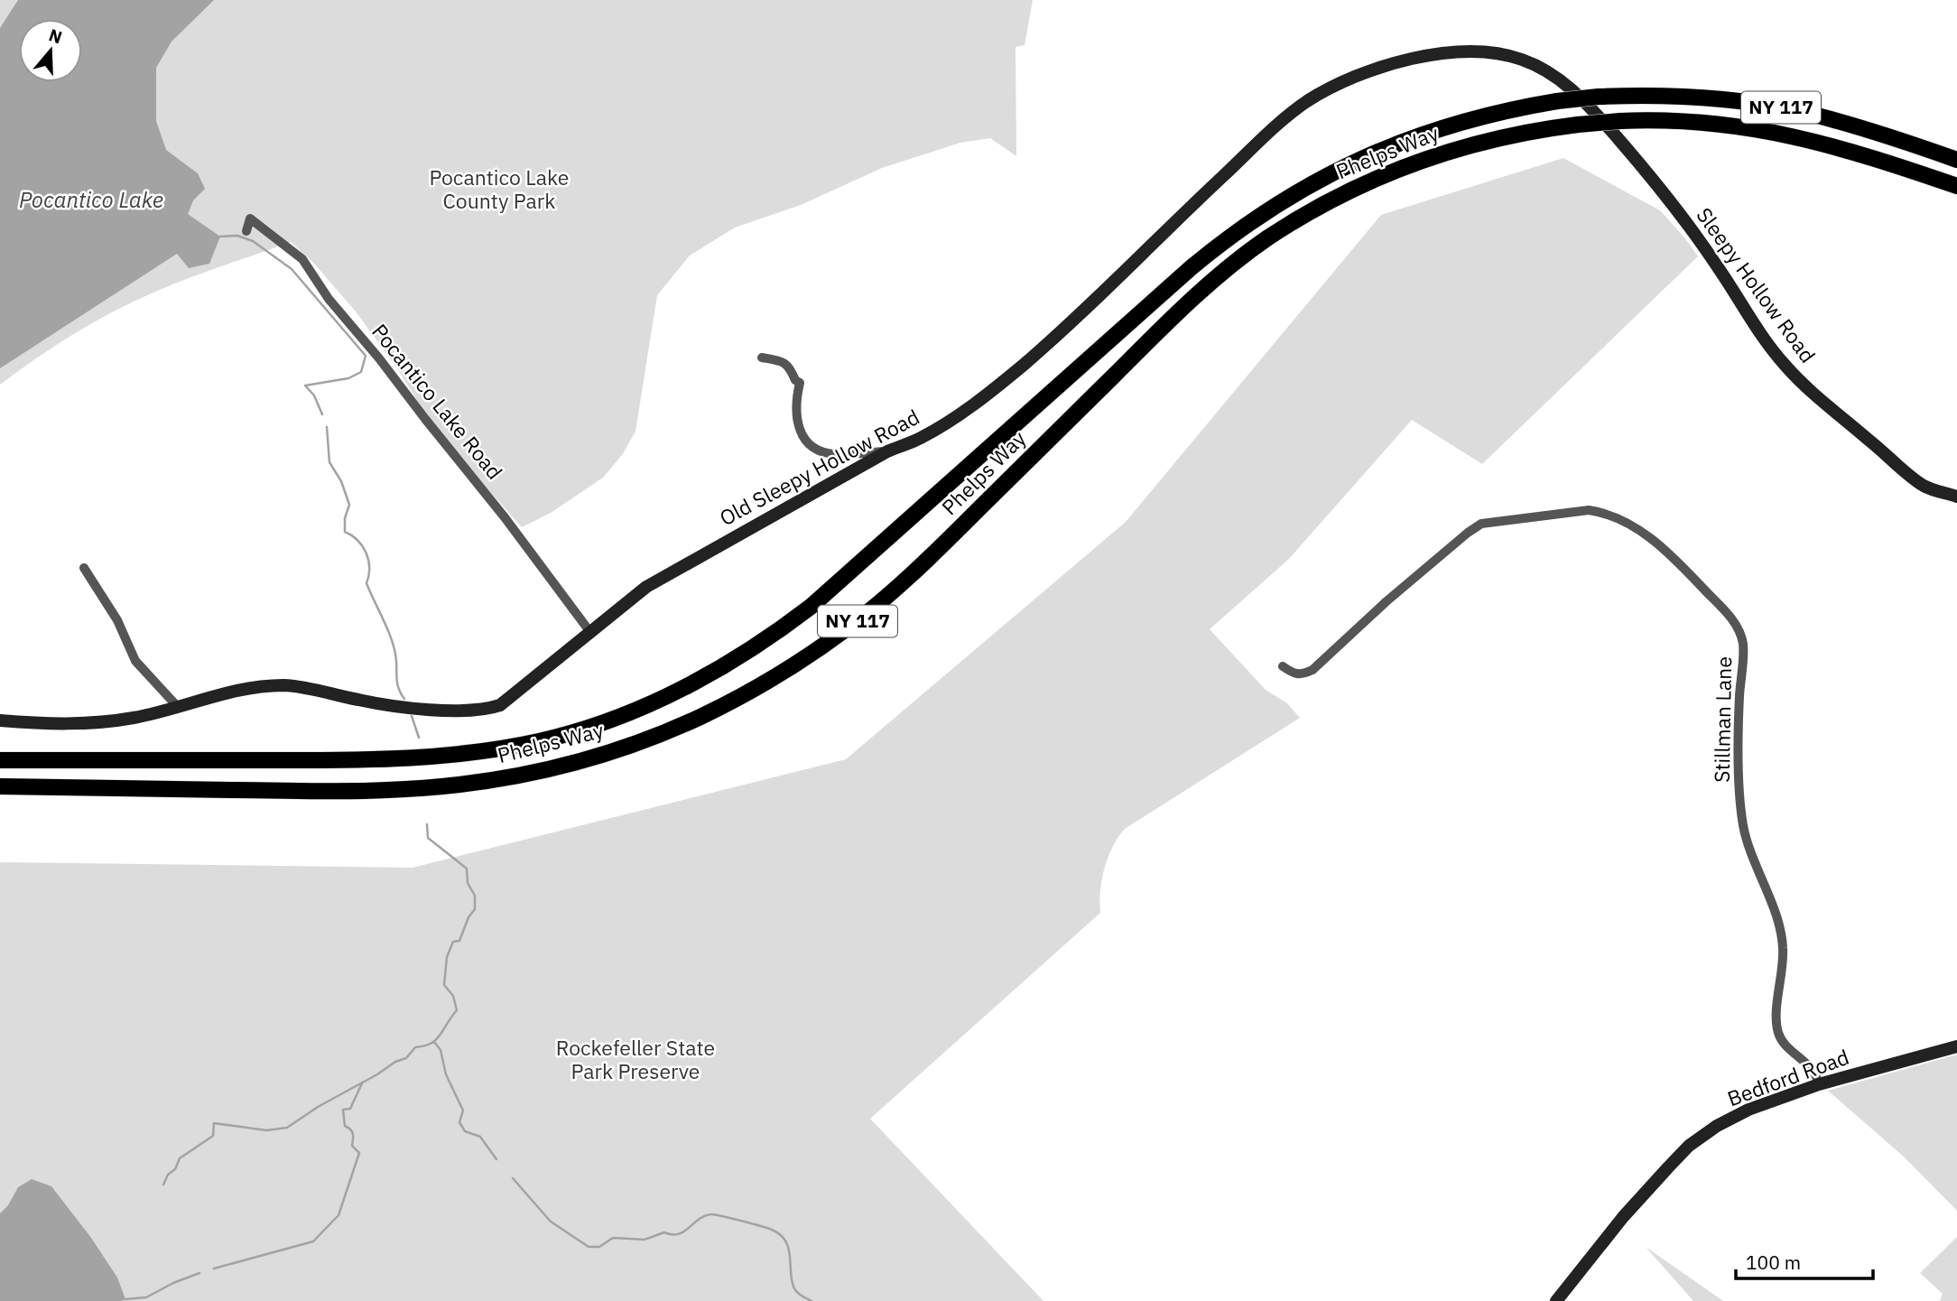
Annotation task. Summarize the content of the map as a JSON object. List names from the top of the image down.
{
  "streets": {
    "main road": ["NY 117", "Phelps Way"],
    "street": [
      "Sleepy Hollow Road",
      "Pocantico Lake Road",
      "Old Sleepy Hollow Road",
      "Stillman Lane",
      "Bedford Road"
    ]
  },
  "crossings": [
    ["Sleepy Hollow Road", "Old Sleepy Hollow Road"],
    ["Pocantico Lake Road", "Old Sleepy Hollow Road"],
    ["Stillman Lane", "Bedford Road"]
  ],
  "water": ["Pocantico Lake"],
  "parks": ["Pocantico Lake County Park", "Rockefeller State Park Preserve"],
  "scale_bar": "100 m",
  "north": "top"
}
